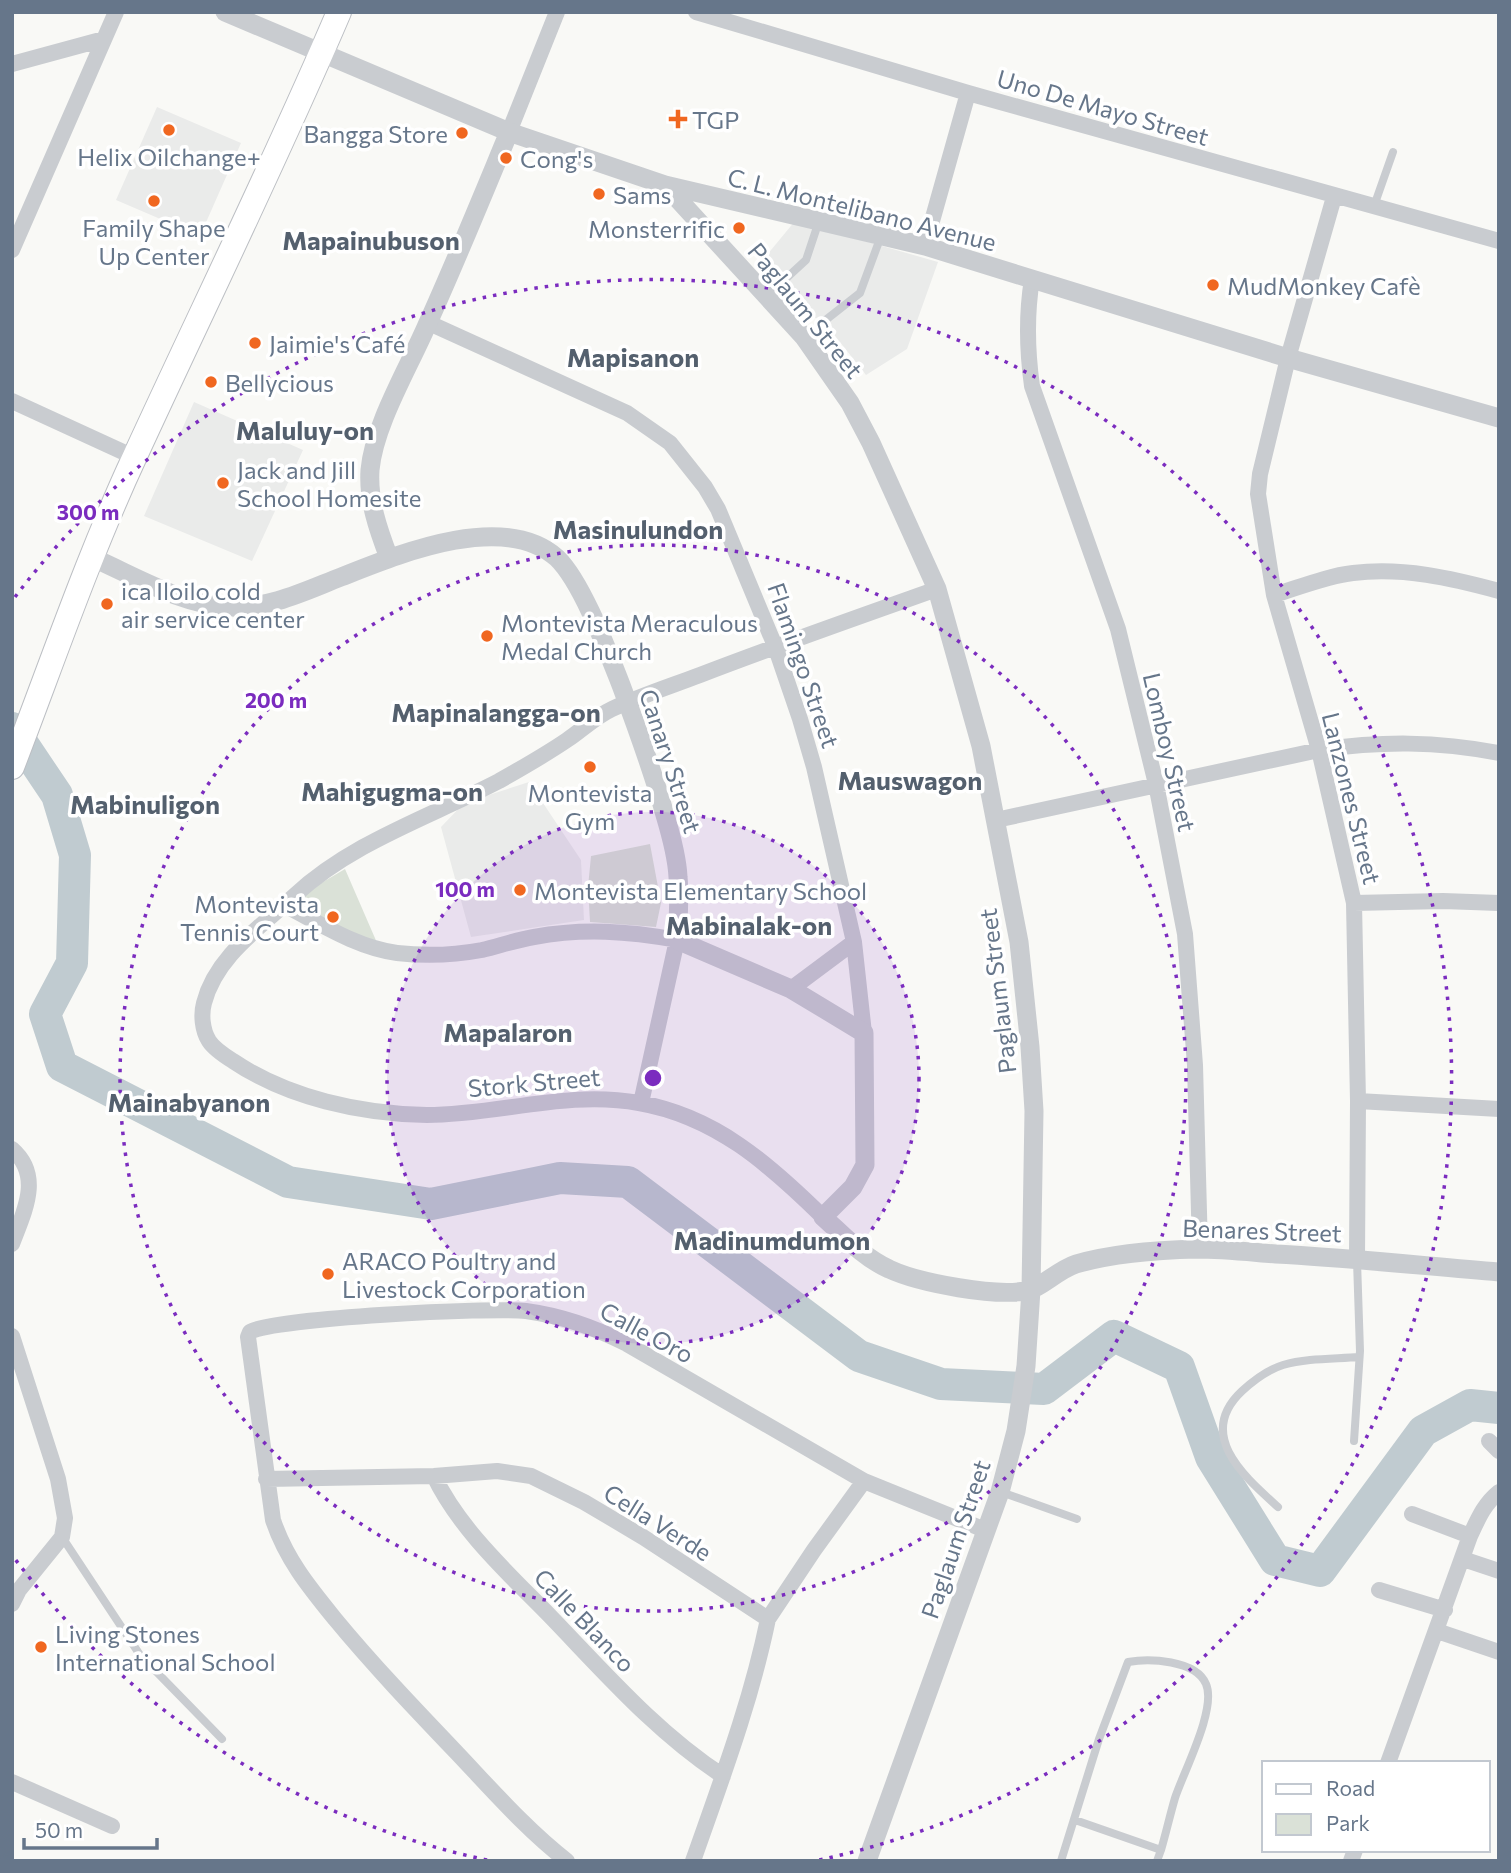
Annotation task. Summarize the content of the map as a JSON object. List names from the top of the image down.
{
  "streets": {
    "street": [
      "Uno De Mayo Street",
      "C. L. Montelibano Avenue",
      "Paglaum Street",
      "Flamingo Street",
      "Lomboy Street",
      "Canary Street",
      "Lanzones Street",
      "Stork Street",
      "Benares Street",
      "Calle Oro",
      "Cella Verde",
      "Calle Blanco"
    ]
  },
  "crossings": [
    ["Uno De Mayo Street", "Lanzones Street"],
    ["C. L. Montelibano Avenue", "Paglaum Street"],
    ["C. L. Montelibano Avenue", "Lomboy Street"],
    ["C. L. Montelibano Avenue", "Lanzones Street"],
    ["Paglaum Street", "Stork Street"],
    ["Paglaum Street", "Benares Street"],
    ["Paglaum Street", "Calle Oro"],
    ["Flamingo Street", "Stork Street"],
    ["Lomboy Street", "Benares Street"],
    ["Canary Street", "Stork Street"],
    ["Lanzones Street", "Benares Street"],
    ["Stork Street", "Benares Street"],
    ["Calle Oro", "Cella Verde"],
    ["Cella Verde", "Calle Blanco"]
  ],
  "districts": [
    "Mapainubuson",
    "Mapisanon",
    "Maluluy-on",
    "Masinulundon",
    "Mapinalangga-on",
    "Mauswagon",
    "Mahigugma-on",
    "Mabinuligon",
    "Mabinalak-on",
    "Mapalaron",
    "Mainabyanon",
    "Madinumdumon"
  ],
  "places": {
    "health": ["TGP"],
    "other": [
      "Helix Oilchange+",
      "Bangga Store",
      "Cong's",
      "Sams",
      "Family Shape Up Center",
      "Monsterrific",
      "MudMonkey Cafè",
      "Jaimie's Café",
      "Bellycious",
      "Jack and Jill School Homesite",
      "ica Iloilo cold air service center",
      "Montevista Meraculous Medal Church",
      "Montevista Gym",
      "Montevista Elementary School",
      "Montevista Tennis Court",
      "ARACO Poultry and Livestock Corporation",
      "Living Stones International School"
    ]
  },
  "legend": ["Road", "Park"],
  "scale_bar": "50 m",
  "rings": ["300 m", "200 m", "100 m"]
}
